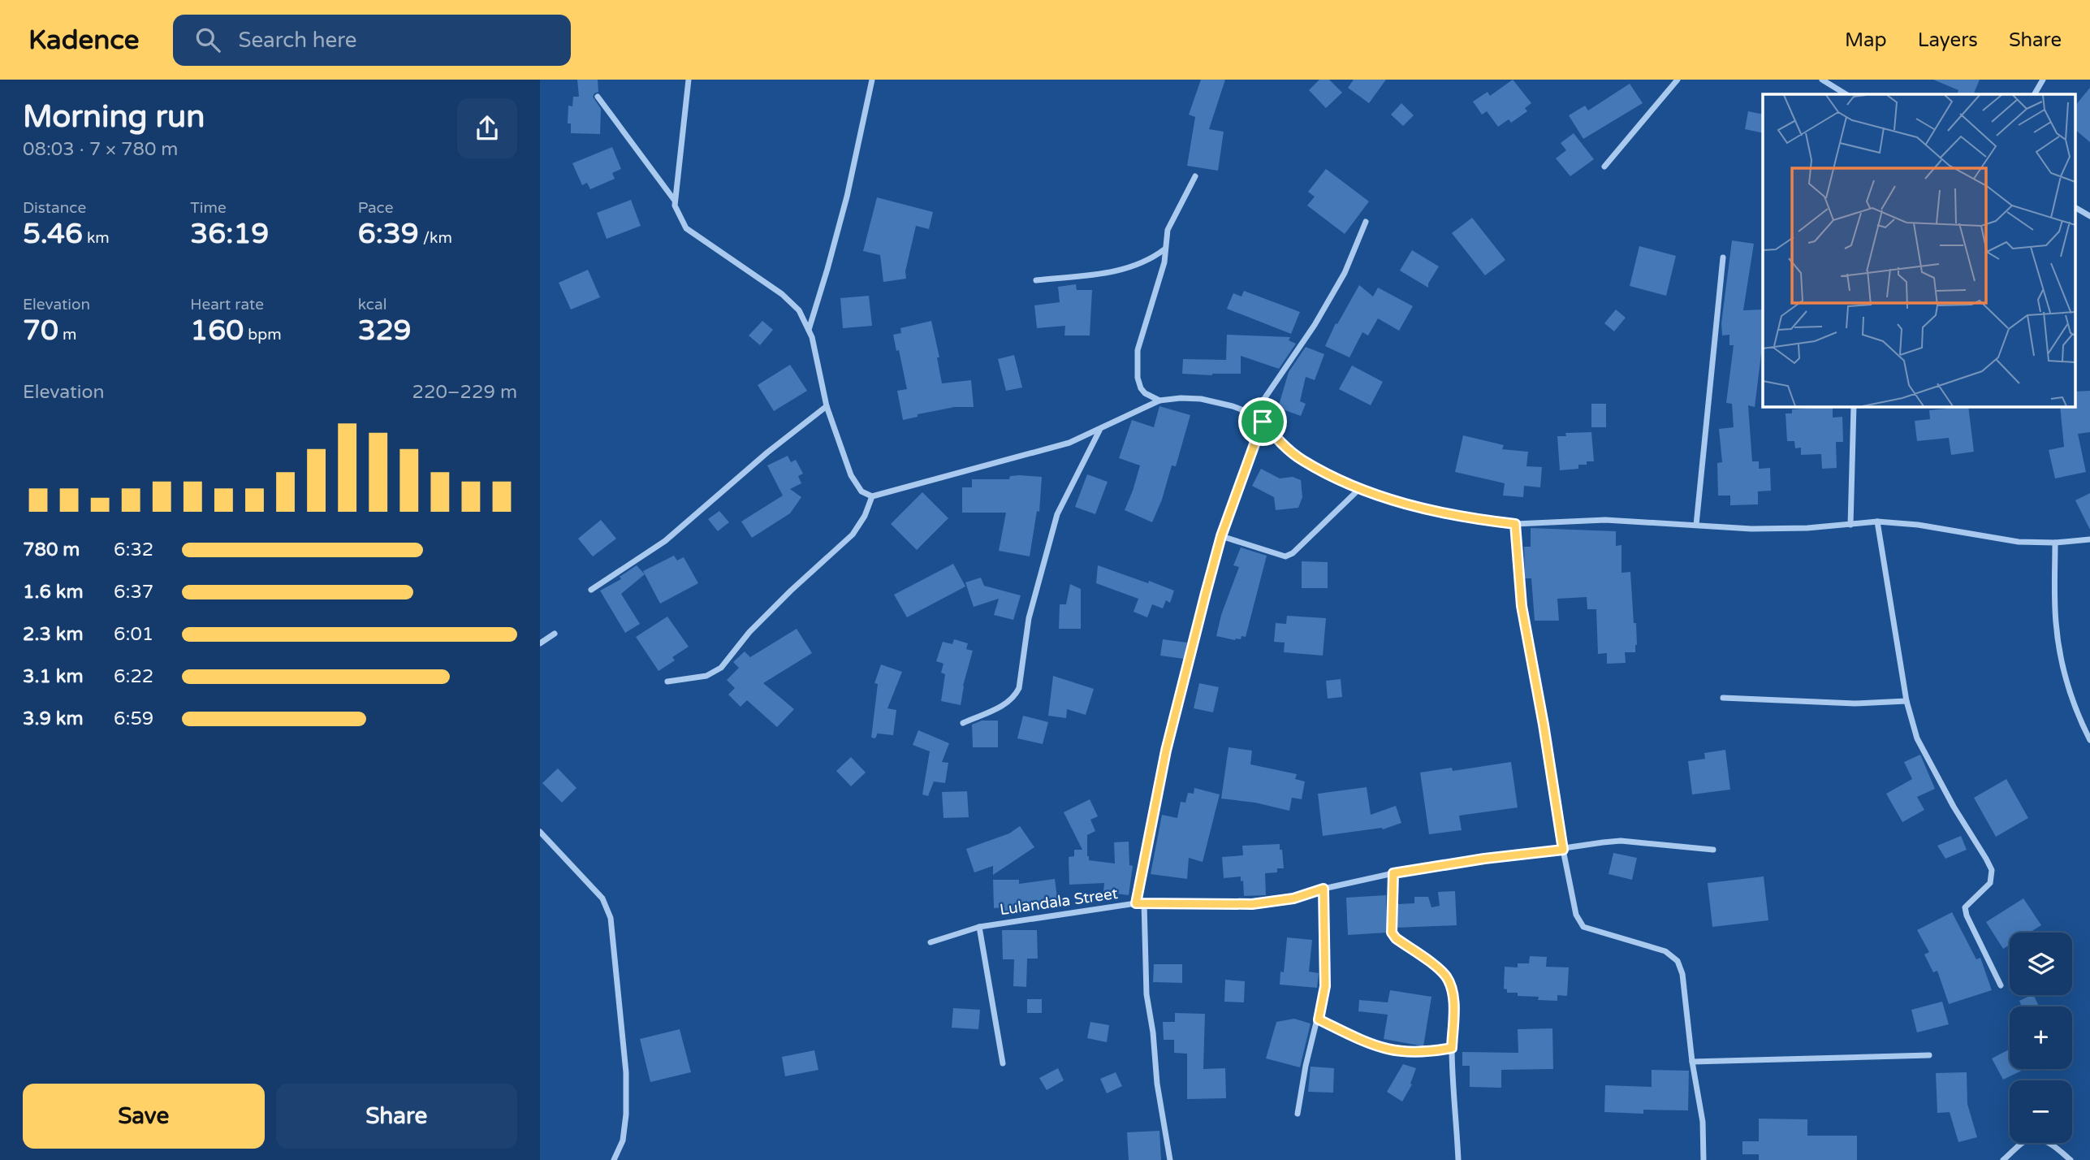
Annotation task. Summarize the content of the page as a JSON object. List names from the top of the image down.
{
  "streets": {
    "street": ["Lulandala Street"]
  },
  "page": {
    "header": "Kadence",
    "search": "Search here",
    "nav": ["Map", "Layers", "Share"],
    "heading": ["Morning run", "08:03 · 7 × 780 m"],
    "stats": [
      ["Distance", "5.46 km"],
      ["Time", "36:19"],
      ["Pace", "6:39 /km"],
      ["Elevation", "70 m"],
      ["Heart rate", "160 bpm"],
      ["kcal", "329"]
    ],
    "chart": ["Elevation", "220–229 m"],
    "list": [
      {
        "name": "780 m",
        "note": "6:32"
      },
      {
        "name": "1.6 km",
        "note": "6:37"
      },
      {
        "name": "2.3 km",
        "note": "6:01"
      },
      {
        "name": "3.1 km",
        "note": "6:22"
      },
      {
        "name": "3.9 km",
        "note": "6:59"
      }
    ],
    "map_buttons": ["+", "−"],
    "buttons": ["Save", "Share"]
  }
}
